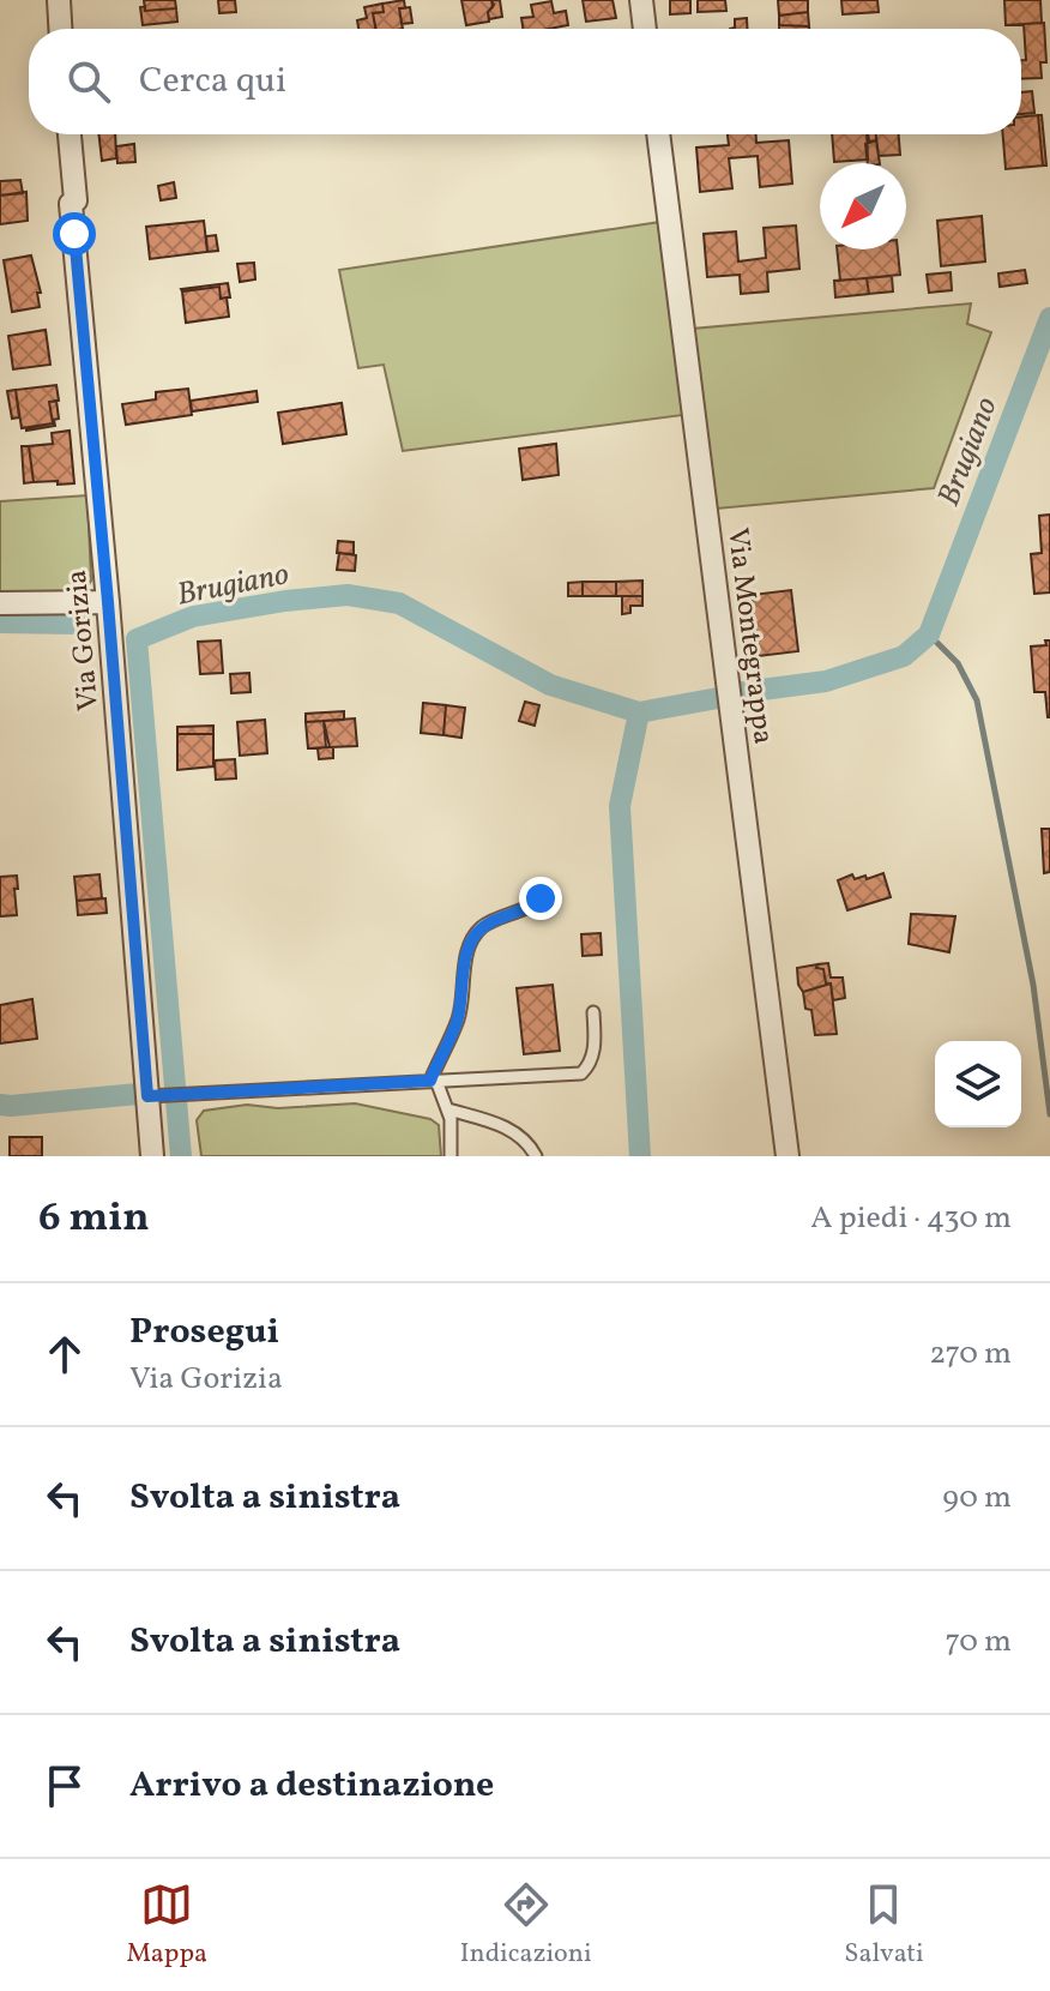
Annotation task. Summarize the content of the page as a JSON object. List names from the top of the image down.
{
  "streets": {
    "street": ["Via Montegrappa", "Via Gorizia"]
  },
  "water": ["Brugiano"],
  "north": "bottom left",
  "page": {
    "search": "Cerca qui",
    "heading": ["6 min", "A piedi · 430 m"],
    "list": [
      ["Prosegui", "Via Gorizia", "270 m"],
      ["Svolta a sinistra", "90 m"],
      ["Svolta a sinistra", "70 m"],
      "Arrivo a destinazione"
    ],
    "nav": ["Mappa", "Indicazioni", "Salvati"]
  }
}
